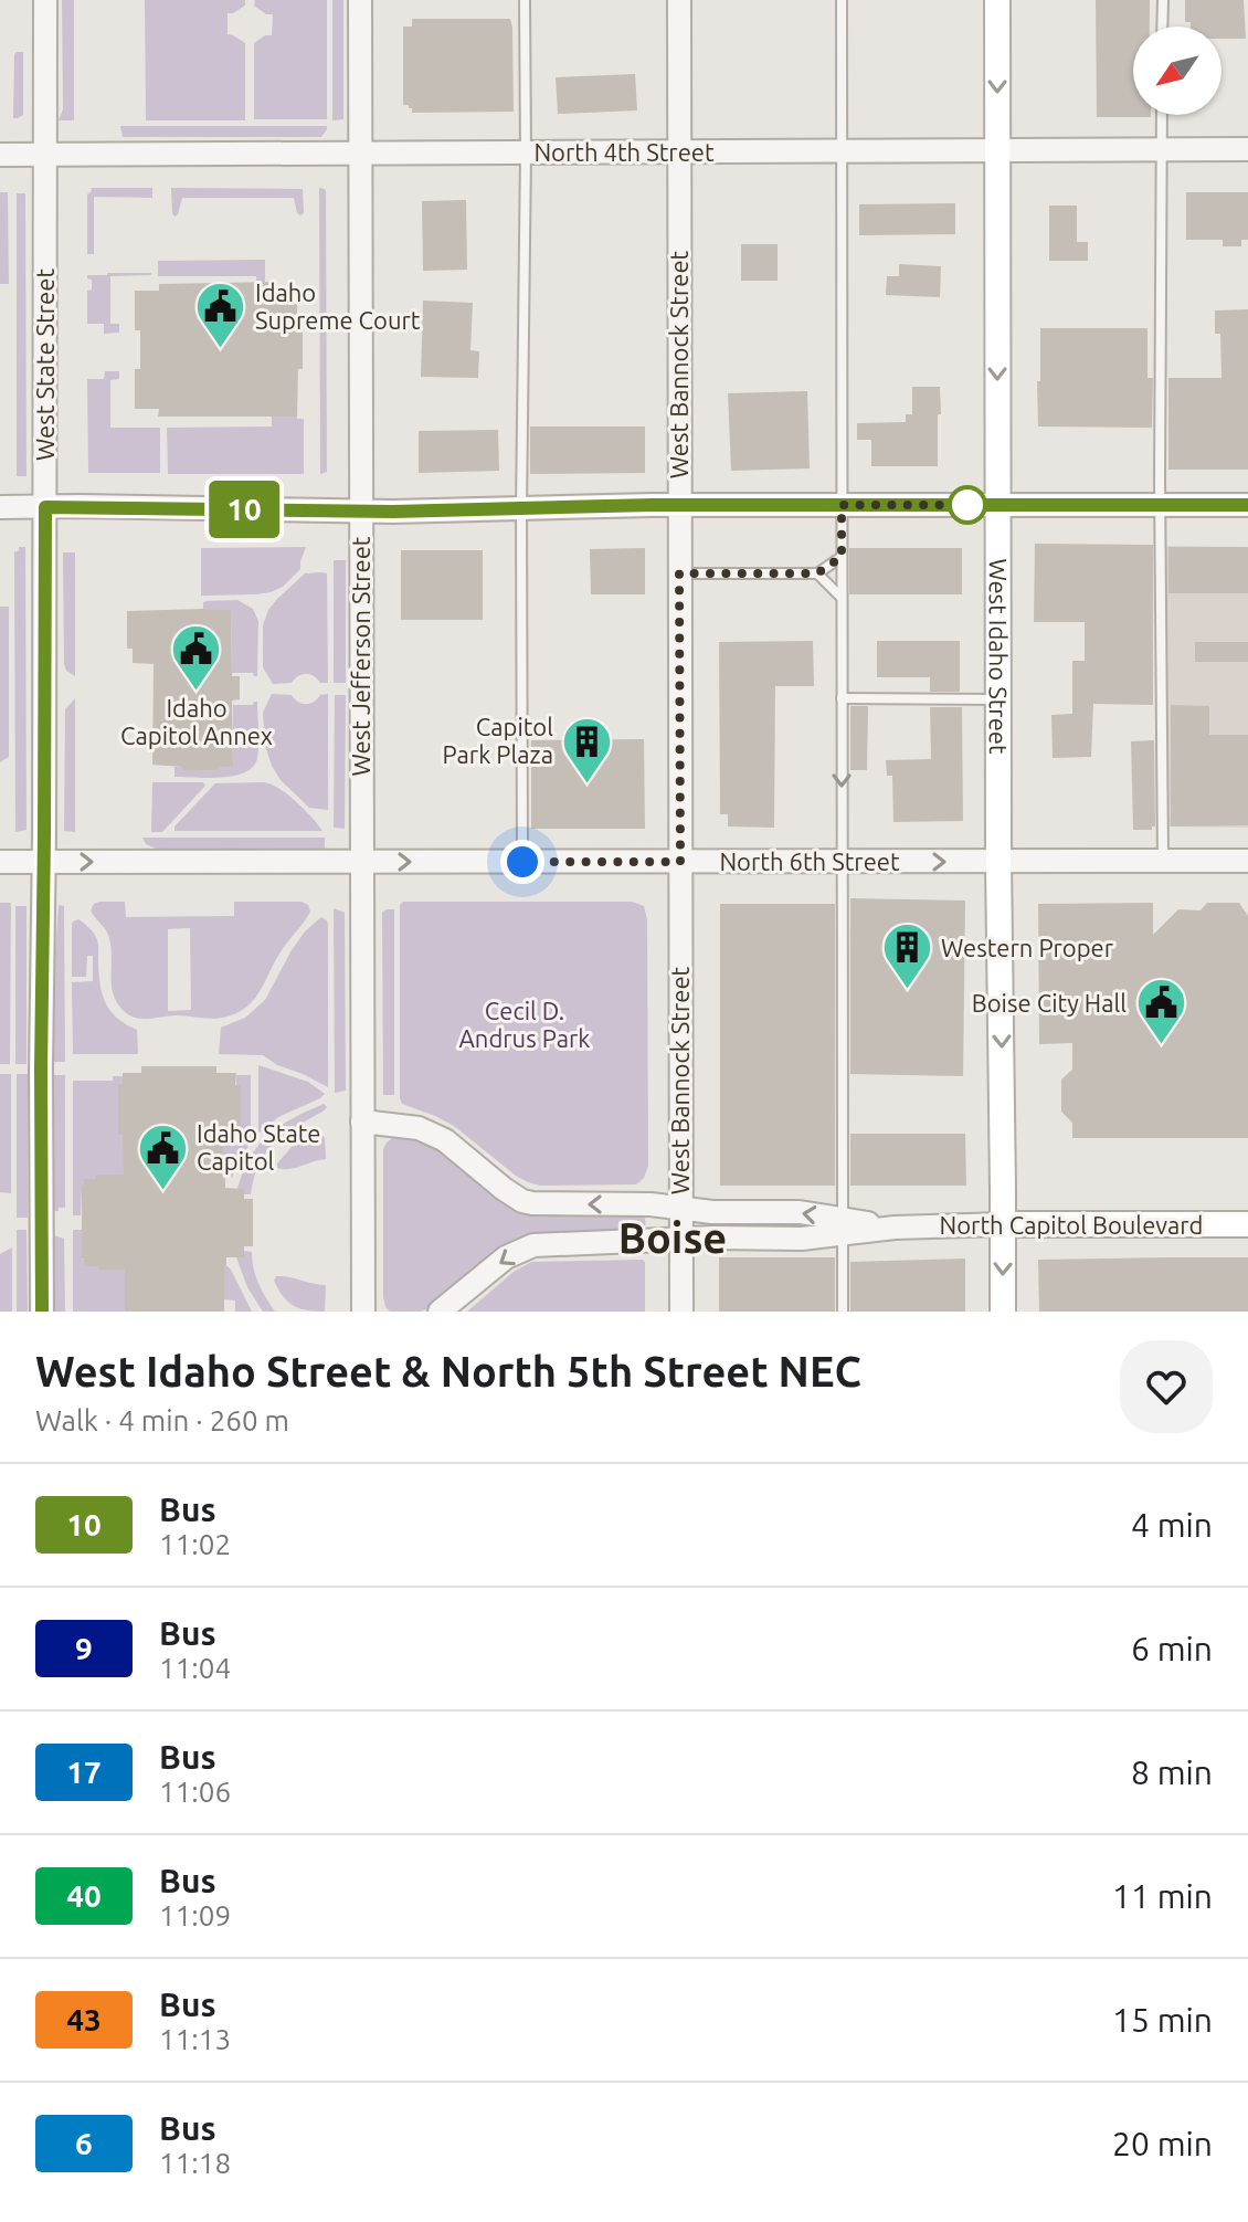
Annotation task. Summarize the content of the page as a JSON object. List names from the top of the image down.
{
  "streets": {
    "main road": ["West Idaho Street", "North Capitol Boulevard"],
    "street": [
      "North 4th Street",
      "West State Street",
      "West Bannock Street",
      "West Jefferson Street",
      "North 6th Street"
    ]
  },
  "crossings": [
    ["North 4th Street", "West State Street"],
    ["North 4th Street", "West Bannock Street"],
    ["North 4th Street", "West Jefferson Street"],
    ["North 4th Street", "West Idaho Street"],
    ["West State Street", "North 6th Street"],
    ["West Bannock Street", "North 6th Street"],
    ["West Bannock Street", "North Capitol Boulevard"],
    ["West Jefferson Street", "North 6th Street"],
    ["West Jefferson Street", "North Capitol Boulevard"],
    ["West Idaho Street", "North 6th Street"],
    ["West Idaho Street", "North Capitol Boulevard"]
  ],
  "one_way": ["West Idaho Street", "North 6th Street", "North Capitol Boulevard"],
  "districts": ["Boise"],
  "parks": ["Cecil D. Andrus Park"],
  "places": {
    "public building": [
      "Idaho Supreme Court",
      "Idaho Capitol Annex",
      "Boise City Hall",
      "Idaho State Capitol"
    ],
    "building": ["Capitol Park Plaza", "Western Proper"]
  },
  "lines": ["bus line 10"],
  "north": "bottom left",
  "page": {
    "on_map": "10",
    "heading": ["West Idaho Street & North 5th Street NEC", "Walk · 4 min · 260 m"],
    "list": [
      {
        "mark": "10",
        "name": "Bus",
        "note": "11:02",
        "value": "4 min"
      },
      {
        "mark": "9",
        "name": "Bus",
        "note": "11:04",
        "value": "6 min"
      },
      {
        "mark": "17",
        "name": "Bus",
        "note": "11:06",
        "value": "8 min"
      },
      {
        "mark": "40",
        "name": "Bus",
        "note": "11:09",
        "value": "11 min"
      },
      {
        "mark": "43",
        "name": "Bus",
        "note": "11:13",
        "value": "15 min"
      },
      {
        "mark": "6",
        "name": "Bus",
        "note": "11:18",
        "value": "20 min"
      }
    ]
  }
}
